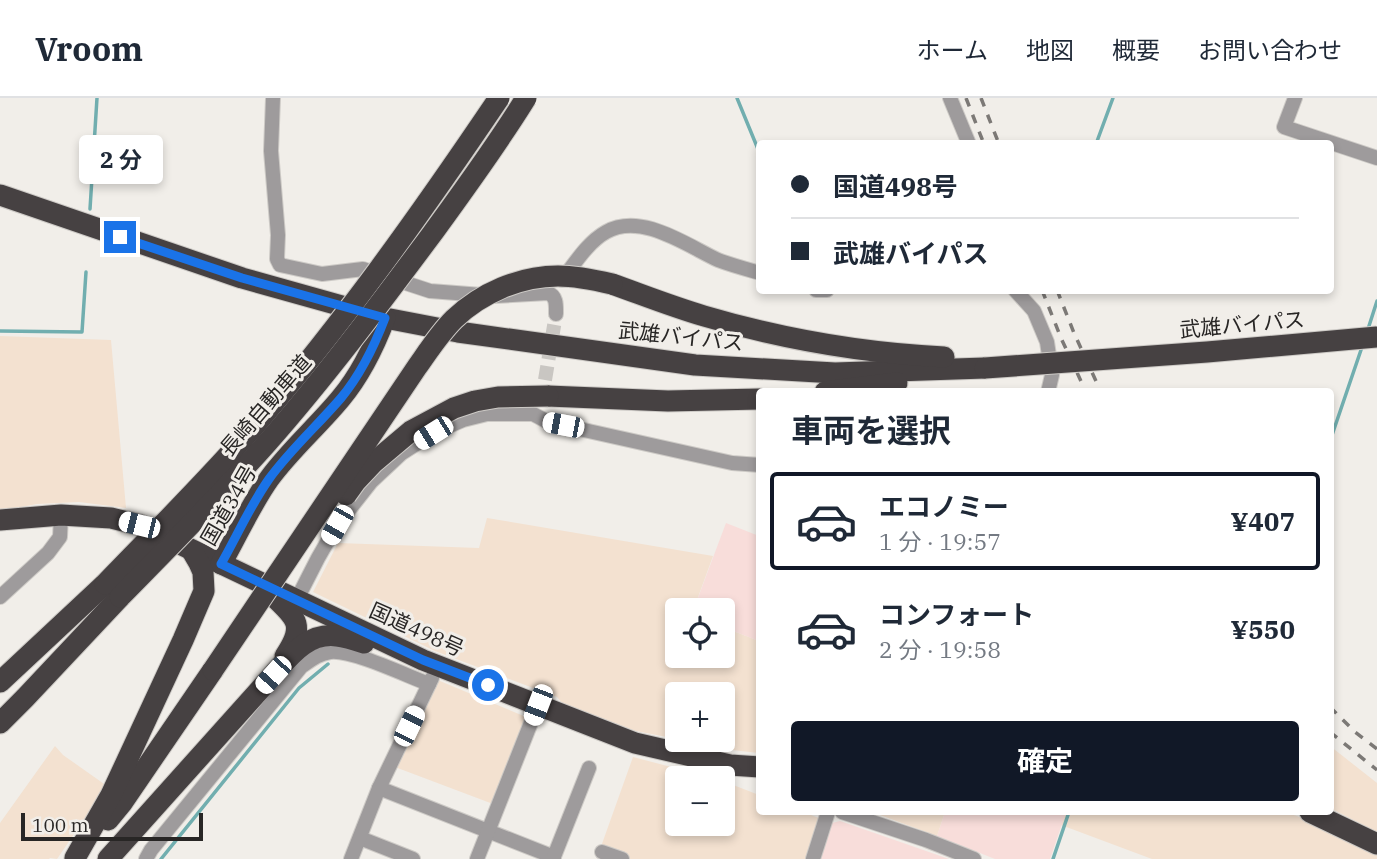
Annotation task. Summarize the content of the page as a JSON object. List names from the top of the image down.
{
  "streets": {
    "highway": [
      "武雄バイパス",
      "長崎自動車道",
      "国道34号",
      "国道498号"
    ]
  },
  "crossings": [
    ["武雄バイパス", "国道34号"],
    ["国道34号", "国道498号"]
  ],
  "scale_bar": "100 m",
  "page": {
    "header": "Vroom",
    "nav": [
      "ホーム",
      "地図",
      "概要",
      "お問い合わせ"
    ],
    "bubble": "2 分",
    "banner": ["国道498号", "武雄バイパス"],
    "heading": "車両を選択",
    "list": [
      {
        "name": "エコノミー",
        "note": "1 分 · 19:57",
        "value": "¥407"
      },
      {
        "name": "コンフォート",
        "note": "2 分 · 19:58",
        "value": "¥550"
      }
    ],
    "map_buttons": ["+", "−"],
    "buttons": "確定",
    "scale": "100 m"
  }
}
